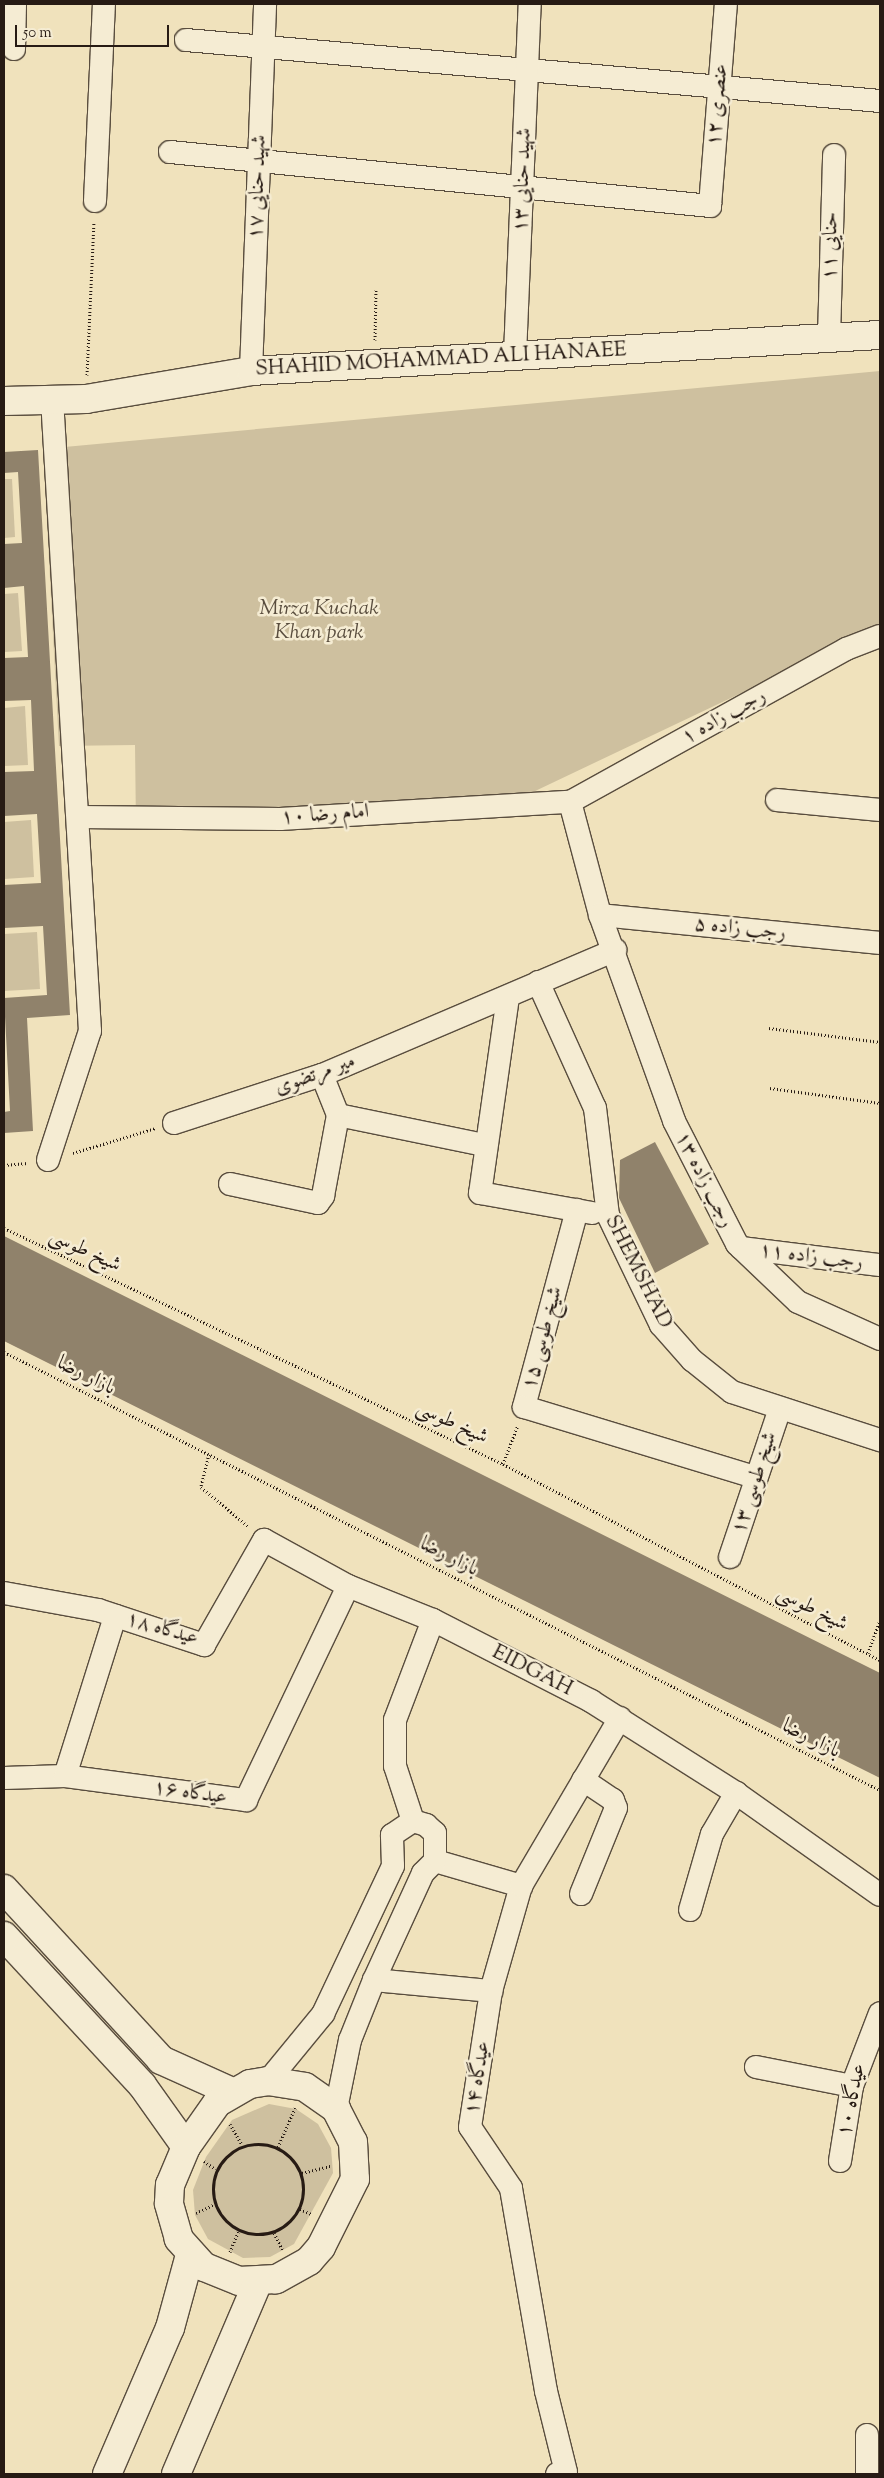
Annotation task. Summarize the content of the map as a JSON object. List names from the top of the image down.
{
  "streets": {
    "street": [
      "عنصری ۱۲",
      "شهید حنایی ۱۳",
      "شهید حنایی ۱۷",
      "حنایی ۱۱",
      "SHAHID MOHAMMAD ALI HANAEE",
      "رجب زاده ۱",
      "امام رضا ۱۰",
      "رجب زاده ۵",
      "میر مرتضوی",
      "رجب زاده ۱۳",
      "رجب زاده ۱۱",
      "SHEMSHAD",
      "۱۵ شیخ طوسی",
      "شیخ طوسی ۱۳",
      "عیدگاه ۱۸",
      "EIDGAH",
      "عیدگاه ۱۶",
      "عیدگاه ۱۴",
      "عیدگاه ۱۰"
    ],
    "path": ["شیخ طوسی", "بازار رضا"]
  },
  "crossings": [
    ["عنصری ۱۲", "شهید حنایی ۱۳"],
    ["شهید حنایی ۱۳", "SHAHID MOHAMMAD ALI HANAEE"],
    ["شهید حنایی ۱۷", "SHAHID MOHAMMAD ALI HANAEE"],
    ["حنایی ۱۱", "SHAHID MOHAMMAD ALI HANAEE"],
    ["رجب زاده ۱", "امام رضا ۱۰"],
    ["رجب زاده ۱", "رجب زاده ۱۳"],
    ["امام رضا ۱۰", "رجب زاده ۱۳"],
    ["رجب زاده ۵", "رجب زاده ۱۳"],
    ["میر مرتضوی", "رجب زاده ۱۳"],
    ["میر مرتضوی", "SHEMSHAD"],
    ["رجب زاده ۱۳", "رجب زاده ۱۱"],
    ["شیخ طوسی", "۱۵ شیخ طوسی"],
    ["SHEMSHAD", "شیخ طوسی ۱۳"],
    ["عیدگاه ۱۸", "EIDGAH"],
    ["EIDGAH", "عیدگاه ۱۶"],
    ["EIDGAH", "عیدگاه ۱۴"]
  ],
  "parks": ["Mirza Kuchak Khan park"],
  "scale_bar": "50 m"
}
